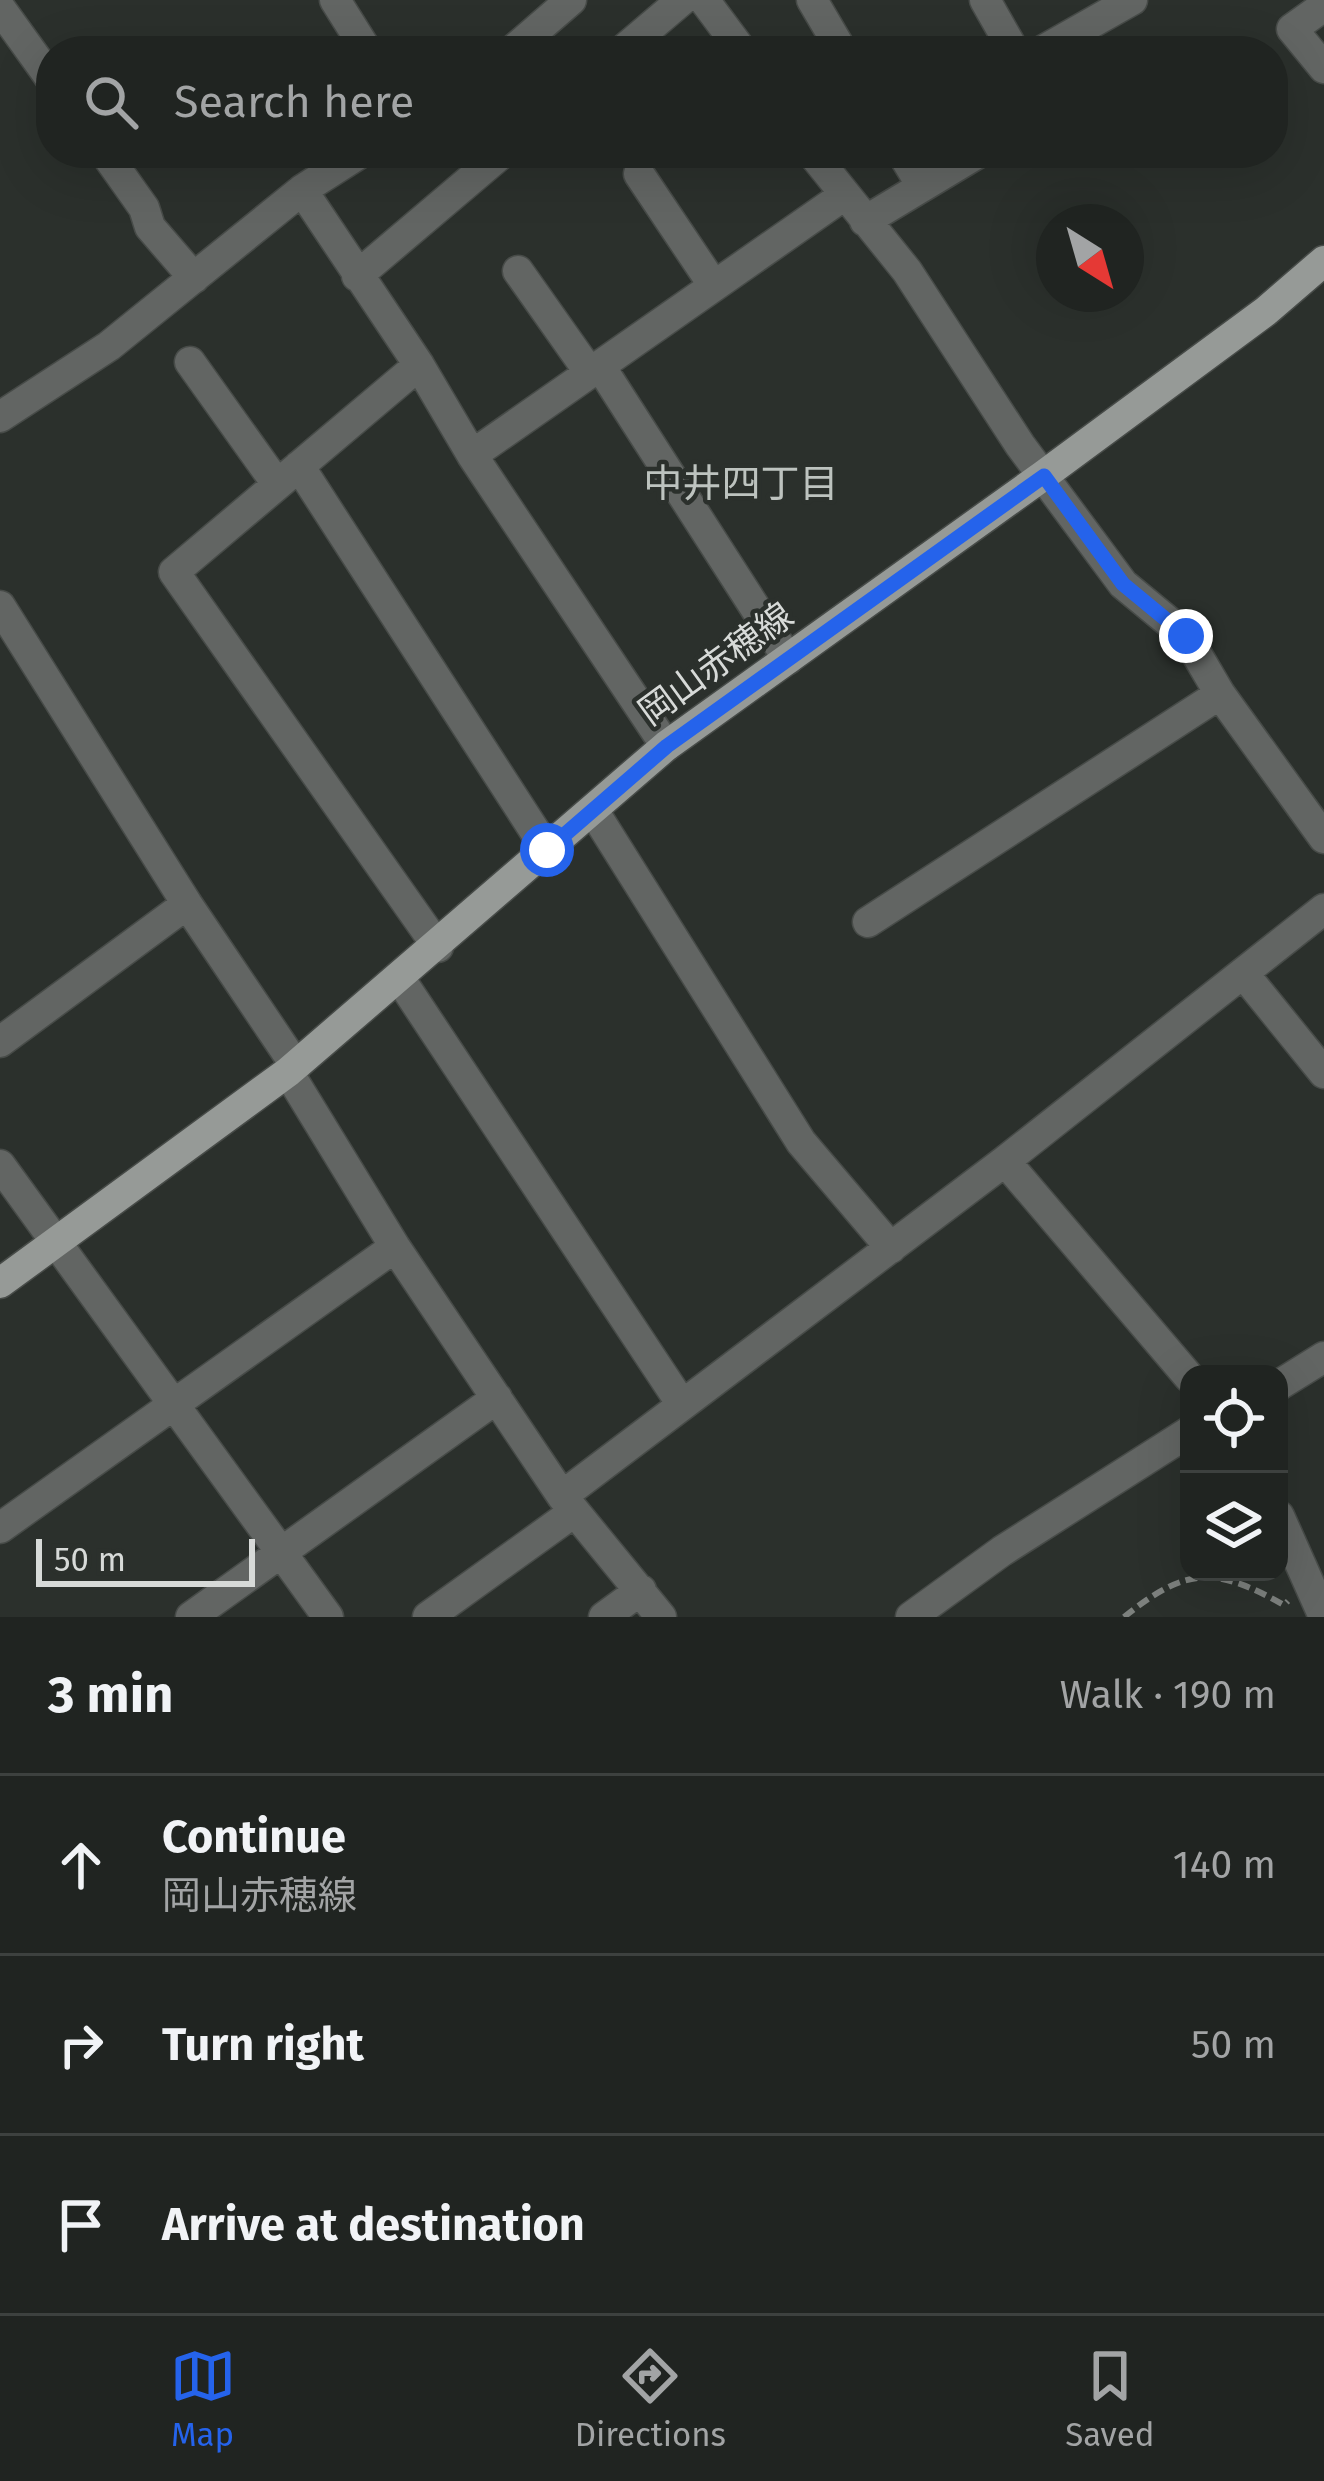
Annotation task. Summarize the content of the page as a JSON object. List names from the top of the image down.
{
  "streets": {
    "main road": ["岡山赤穂線"]
  },
  "districts": ["中井四丁目"],
  "scale_bar": "50 m",
  "north": "bottom right",
  "page": {
    "search": "Search here",
    "scale": "50 m",
    "heading": ["3 min", "Walk · 190 m"],
    "list": [
      ["Continue", "岡山赤穂線", "140 m"],
      ["Turn right", "50 m"],
      "Arrive at destination"
    ],
    "nav": ["Map", "Directions", "Saved"]
  }
}
